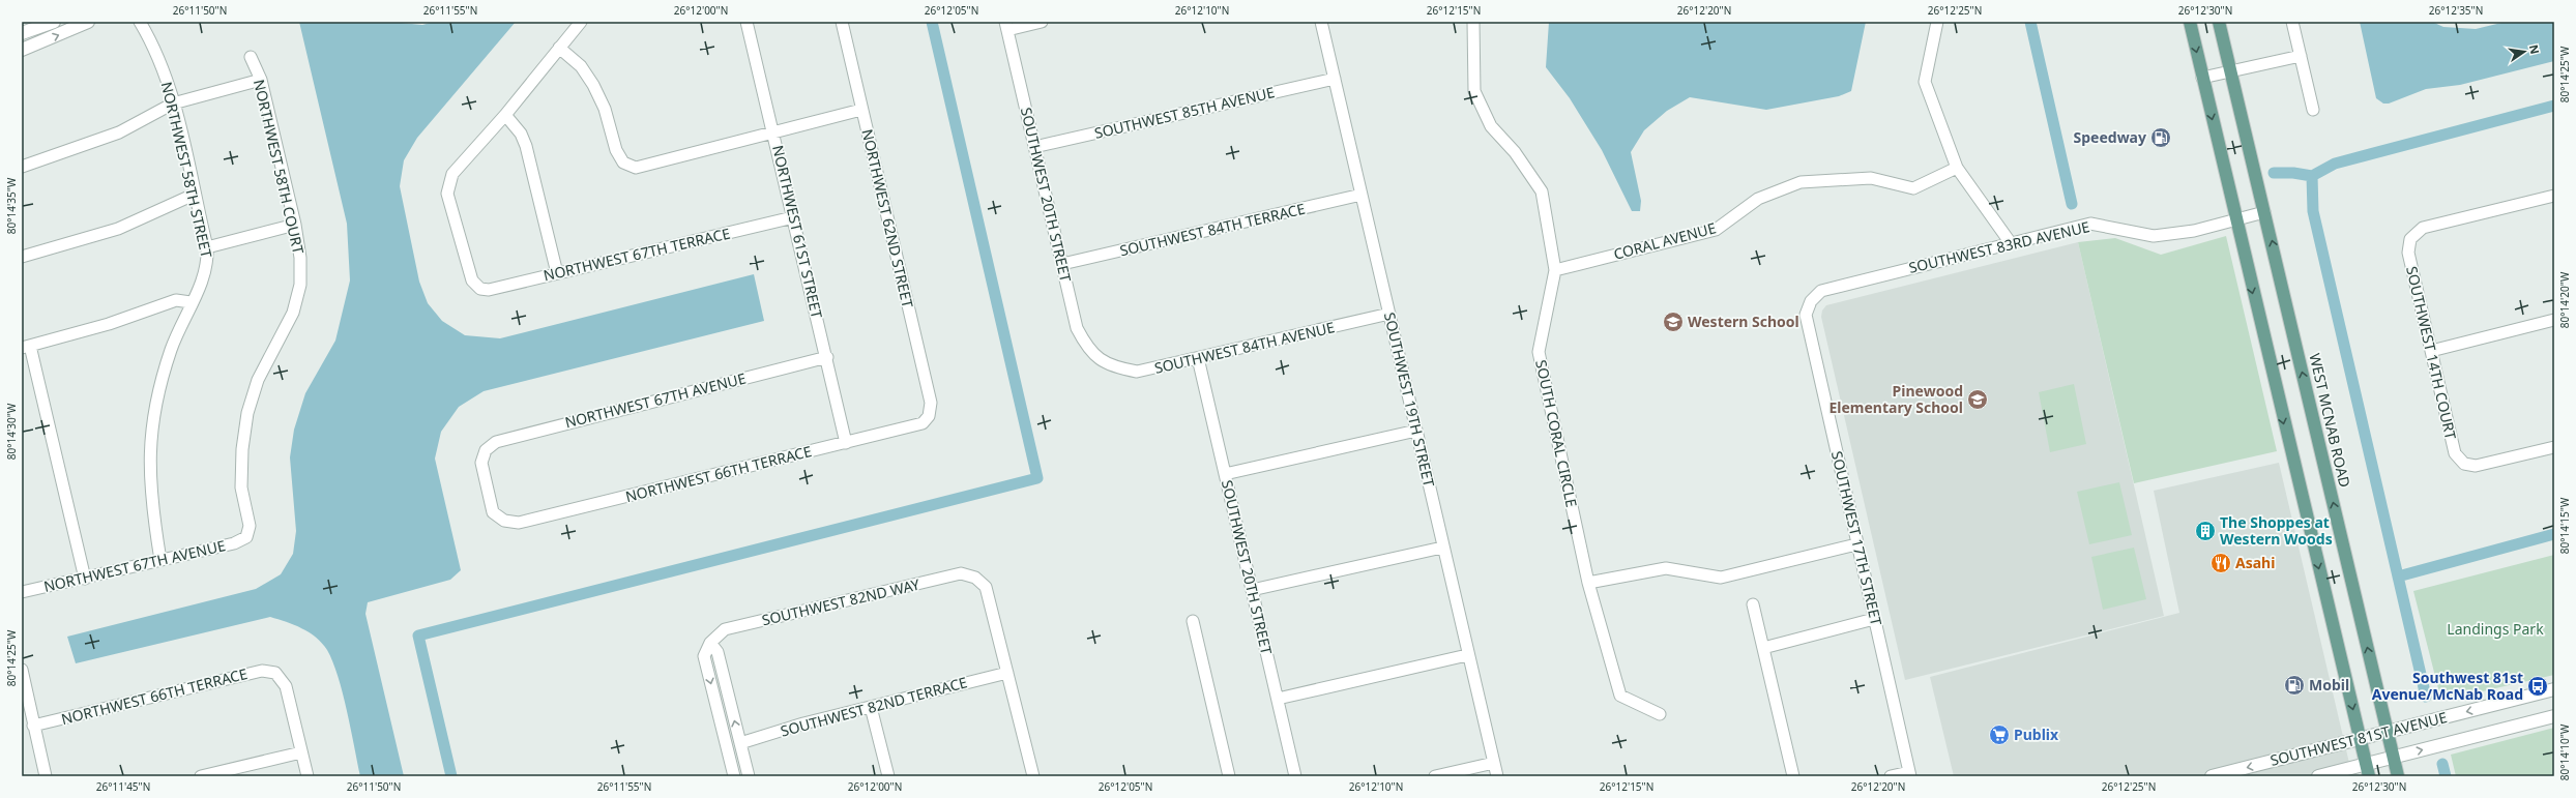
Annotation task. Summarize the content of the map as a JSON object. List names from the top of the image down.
{
  "streets": {
    "main road": ["WEST MCNAB ROAD"],
    "street": [
      "SOUTHWEST 85TH AVENUE",
      "NORTHWEST 58TH COURT",
      "NORTHWEST 58TH STREET",
      "SOUTHWEST 20TH STREET",
      "NORTHWEST 62ND STREET",
      "SOUTHWEST 84TH TERRACE",
      "NORTHWEST 61ST STREET",
      "CORAL AVENUE",
      "SOUTHWEST 83RD AVENUE",
      "NORTHWEST 67TH TERRACE",
      "SOUTHWEST 84TH AVENUE",
      "SOUTHWEST 14TH COURT",
      "SOUTHWEST 19TH STREET",
      "NORTHWEST 67TH AVENUE",
      "SOUTH CORAL CIRCLE",
      "NORTHWEST 66TH TERRACE",
      "SOUTHWEST 17TH STREET",
      "SOUTHWEST 82ND WAY",
      "SOUTHWEST 82ND TERRACE",
      "SOUTHWEST 81ST AVENUE"
    ]
  },
  "crossings": [
    ["SOUTHWEST 85TH AVENUE", "SOUTHWEST 20TH STREET"],
    ["SOUTHWEST 85TH AVENUE", "SOUTHWEST 19TH STREET"],
    ["NORTHWEST 58TH COURT", "NORTHWEST 67TH AVENUE"],
    ["NORTHWEST 58TH STREET", "NORTHWEST 67TH AVENUE"],
    ["SOUTHWEST 20TH STREET", "SOUTHWEST 84TH TERRACE"],
    ["SOUTHWEST 20TH STREET", "SOUTHWEST 84TH AVENUE"],
    ["NORTHWEST 62ND STREET", "NORTHWEST 66TH TERRACE"],
    ["SOUTHWEST 84TH TERRACE", "SOUTHWEST 19TH STREET"],
    ["NORTHWEST 61ST STREET", "NORTHWEST 67TH TERRACE"],
    ["NORTHWEST 61ST STREET", "NORTHWEST 67TH AVENUE"],
    ["NORTHWEST 61ST STREET", "NORTHWEST 66TH TERRACE"],
    ["CORAL AVENUE", "SOUTH CORAL CIRCLE"],
    ["SOUTHWEST 83RD AVENUE", "WEST MCNAB ROAD"],
    ["SOUTHWEST 83RD AVENUE", "SOUTHWEST 17TH STREET"],
    ["SOUTHWEST 84TH AVENUE", "SOUTHWEST 19TH STREET"],
    ["NORTHWEST 67TH AVENUE", "NORTHWEST 66TH TERRACE"],
    ["WEST MCNAB ROAD", "SOUTHWEST 81ST AVENUE"],
    ["SOUTHWEST 82ND WAY", "SOUTHWEST 82ND TERRACE"]
  ],
  "parks": ["Landings Park"],
  "places": {
    "fuel station": ["Speedway", "Mobil"],
    "school or university": ["Western School", "Pinewood Elementary School"],
    "building": ["The Shoppes at Western Woods"],
    "restaurant": ["Asahi"],
    "bus stop": ["Southwest 81st Avenue/McNab Road"],
    "supermarket": ["Publix"]
  },
  "north": "right",
  "coordinates": [
    "26°11'50\"N",
    "26°11'55\"N",
    "26°12'00\"N",
    "26°12'05\"N",
    "26°12'10\"N",
    "26°12'15\"N",
    "26°12'20\"N",
    "26°12'25\"N",
    "26°12'30\"N",
    "26°12'35\"N",
    "80°14'25\"W",
    "80°14'35\"W",
    "80°14'20\"W",
    "80°14'30\"W",
    "80°14'15\"W",
    "80°14'10\"W",
    "26°11'45\"N"
  ]
}
